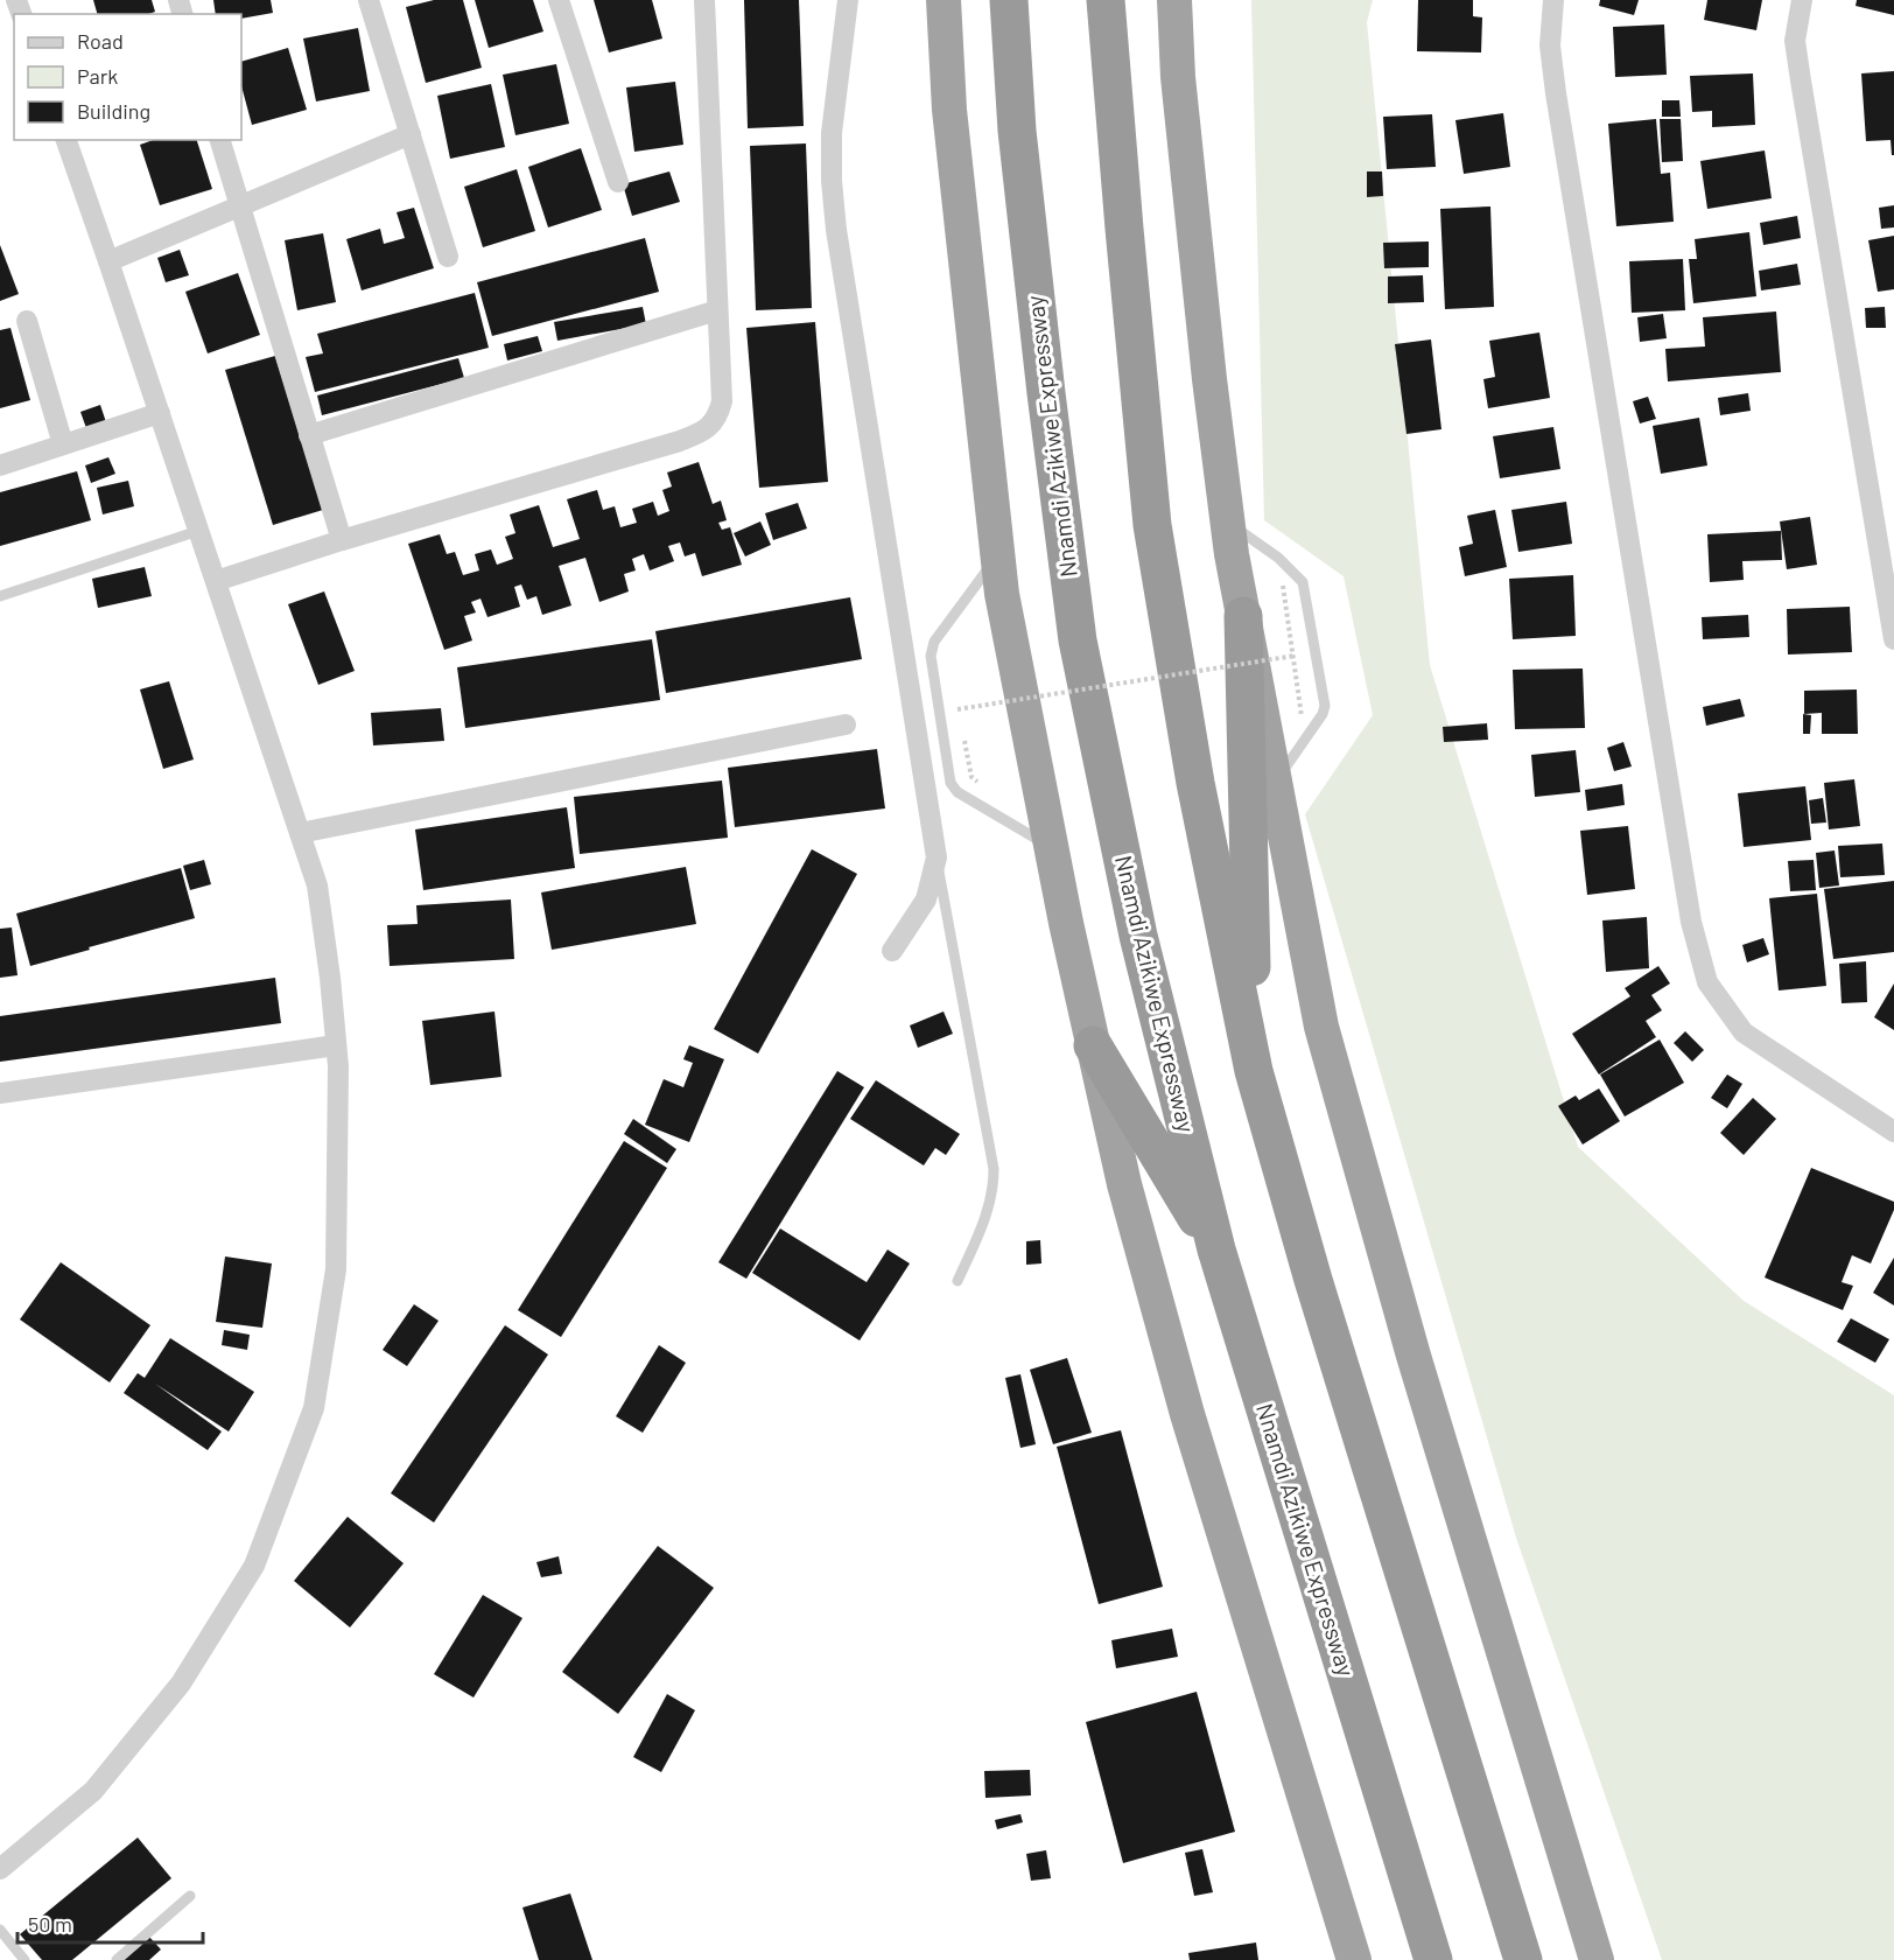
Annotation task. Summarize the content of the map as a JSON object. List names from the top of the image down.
{
  "streets": {
    "highway": ["Nnamdi Azikiwe Expressway"]
  },
  "legend": ["Road", "Park", "Building"],
  "scale_bar": "50 m"
}
